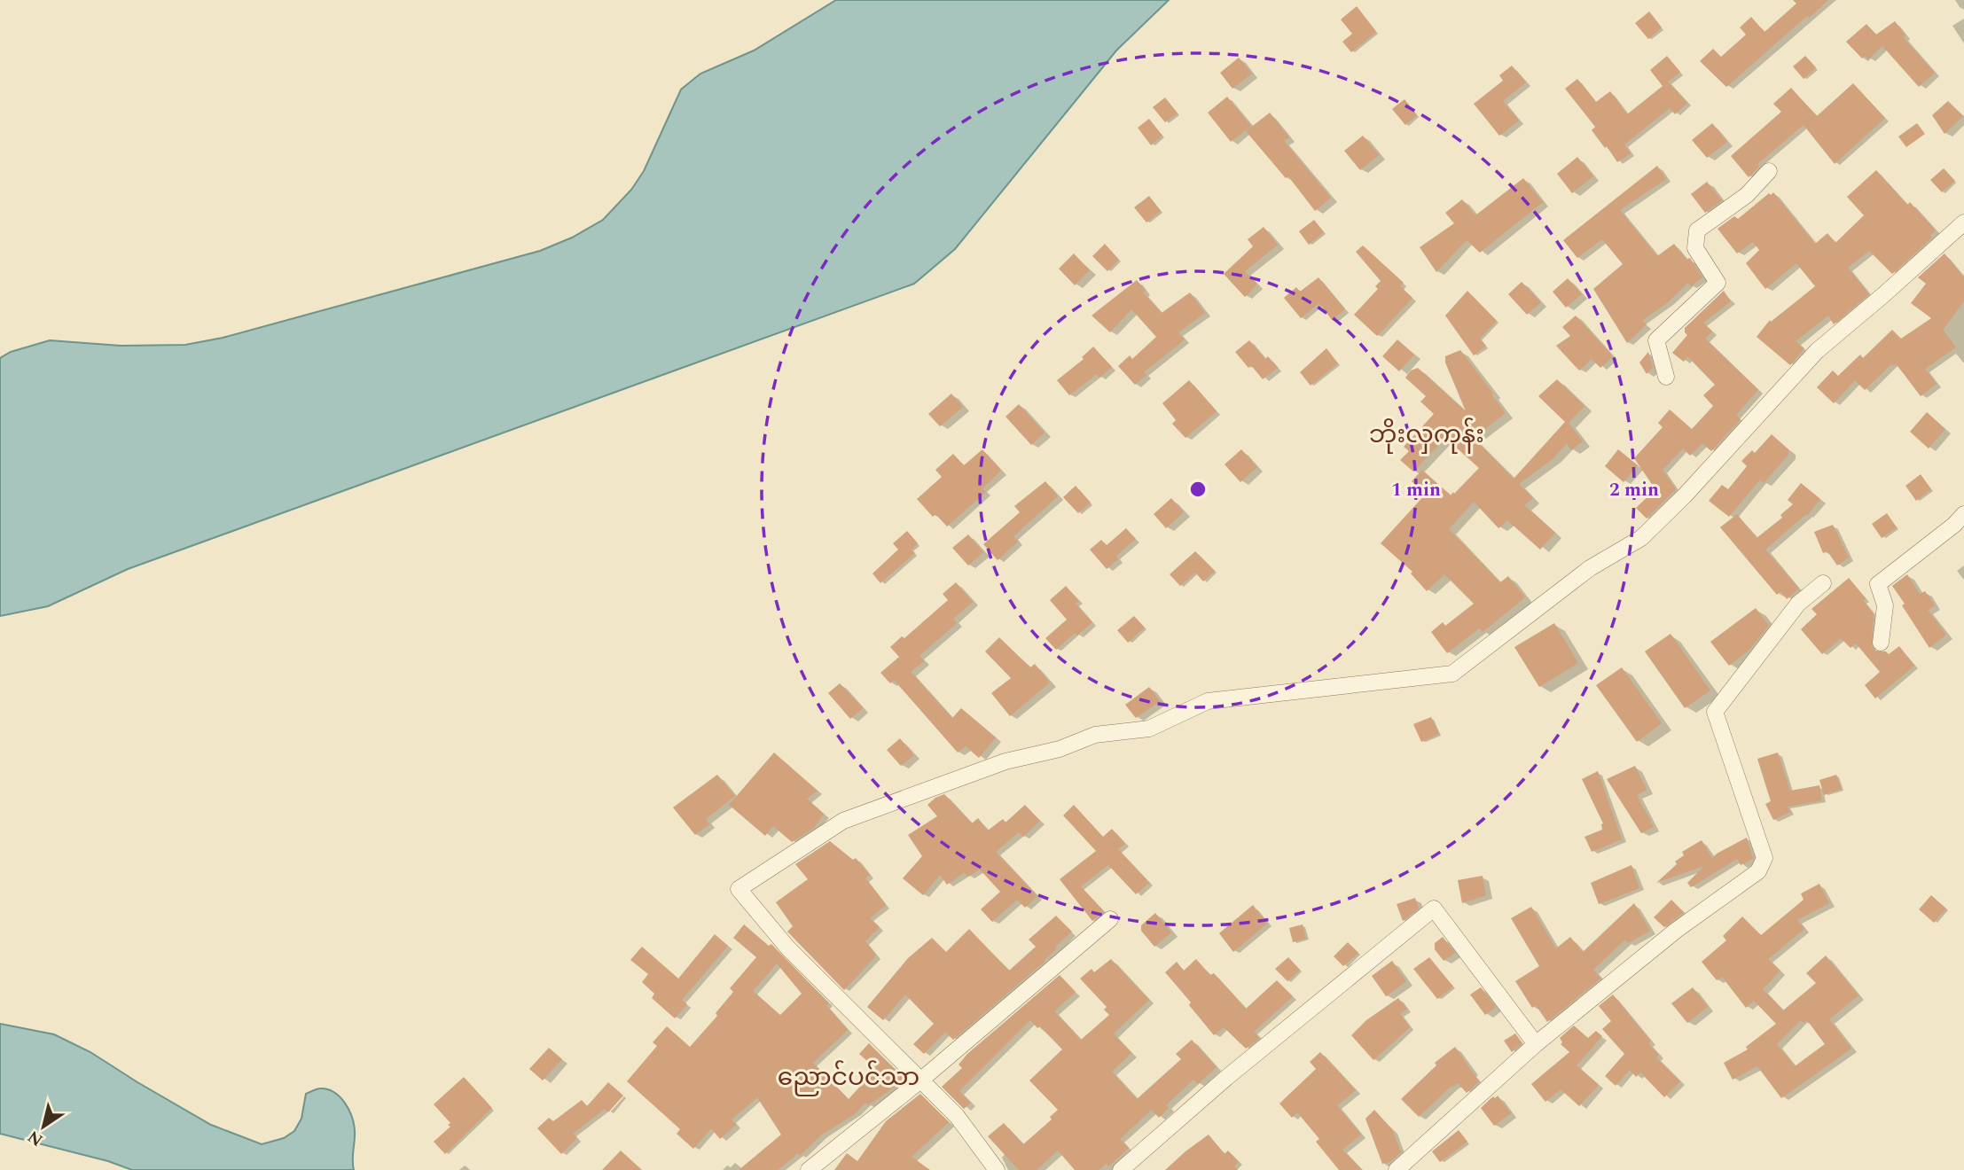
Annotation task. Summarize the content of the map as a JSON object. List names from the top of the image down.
{
  "districts": ["ဘိုးလှကုန်း", "ညောင်ပင်သာ"],
  "north": "bottom left",
  "rings": ["1 min", "2 min"]
}
